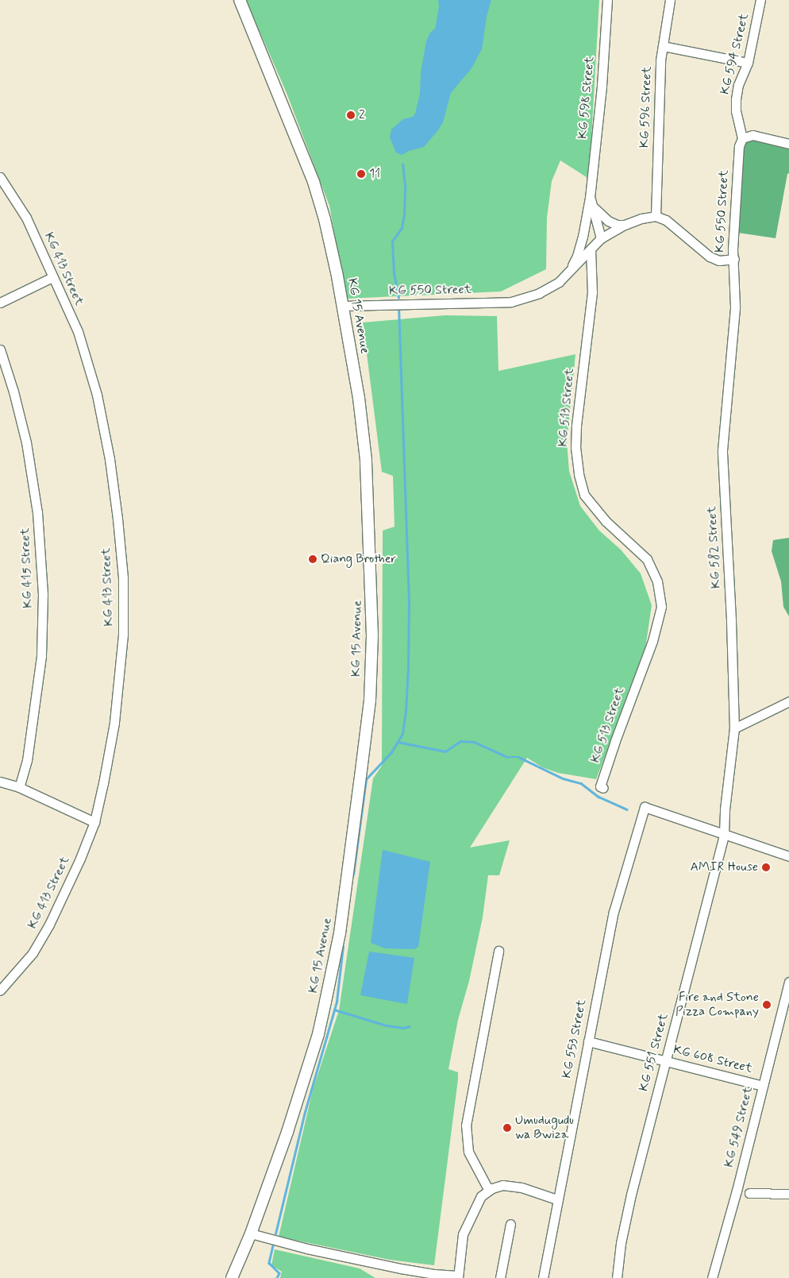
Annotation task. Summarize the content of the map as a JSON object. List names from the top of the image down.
{
  "streets": {
    "main road": ["KG 15 Avenue"],
    "street": [
      "KG 594 Street",
      "KG 598 Street",
      "KG 596 Street",
      "KG 550 Street",
      "KG 413 Street",
      "KG 513 Street",
      "KG 582 Street",
      "KG 415 Street",
      "KG 553 Street",
      "KG 551 Street",
      "KG 608 Street",
      "KG 549 Street"
    ]
  },
  "crossings": [
    ["KG 594 Street", "KG 550 Street"],
    ["KG 598 Street", "KG 550 Street"],
    ["KG 596 Street", "KG 550 Street"],
    ["KG 550 Street", "KG 15 Avenue"],
    ["KG 550 Street", "KG 513 Street"],
    ["KG 550 Street", "KG 582 Street"],
    ["KG 582 Street", "KG 553 Street"],
    ["KG 582 Street", "KG 551 Street"],
    ["KG 553 Street", "KG 551 Street"],
    ["KG 553 Street", "KG 608 Street"],
    ["KG 551 Street", "KG 608 Street"],
    ["KG 608 Street", "KG 549 Street"]
  ],
  "places": [
    "2",
    "11",
    "Qiang Brother",
    "AMIR House",
    "Fire and Stone Pizza Company",
    "Umudugudu wa Bwiza"
  ]
}
